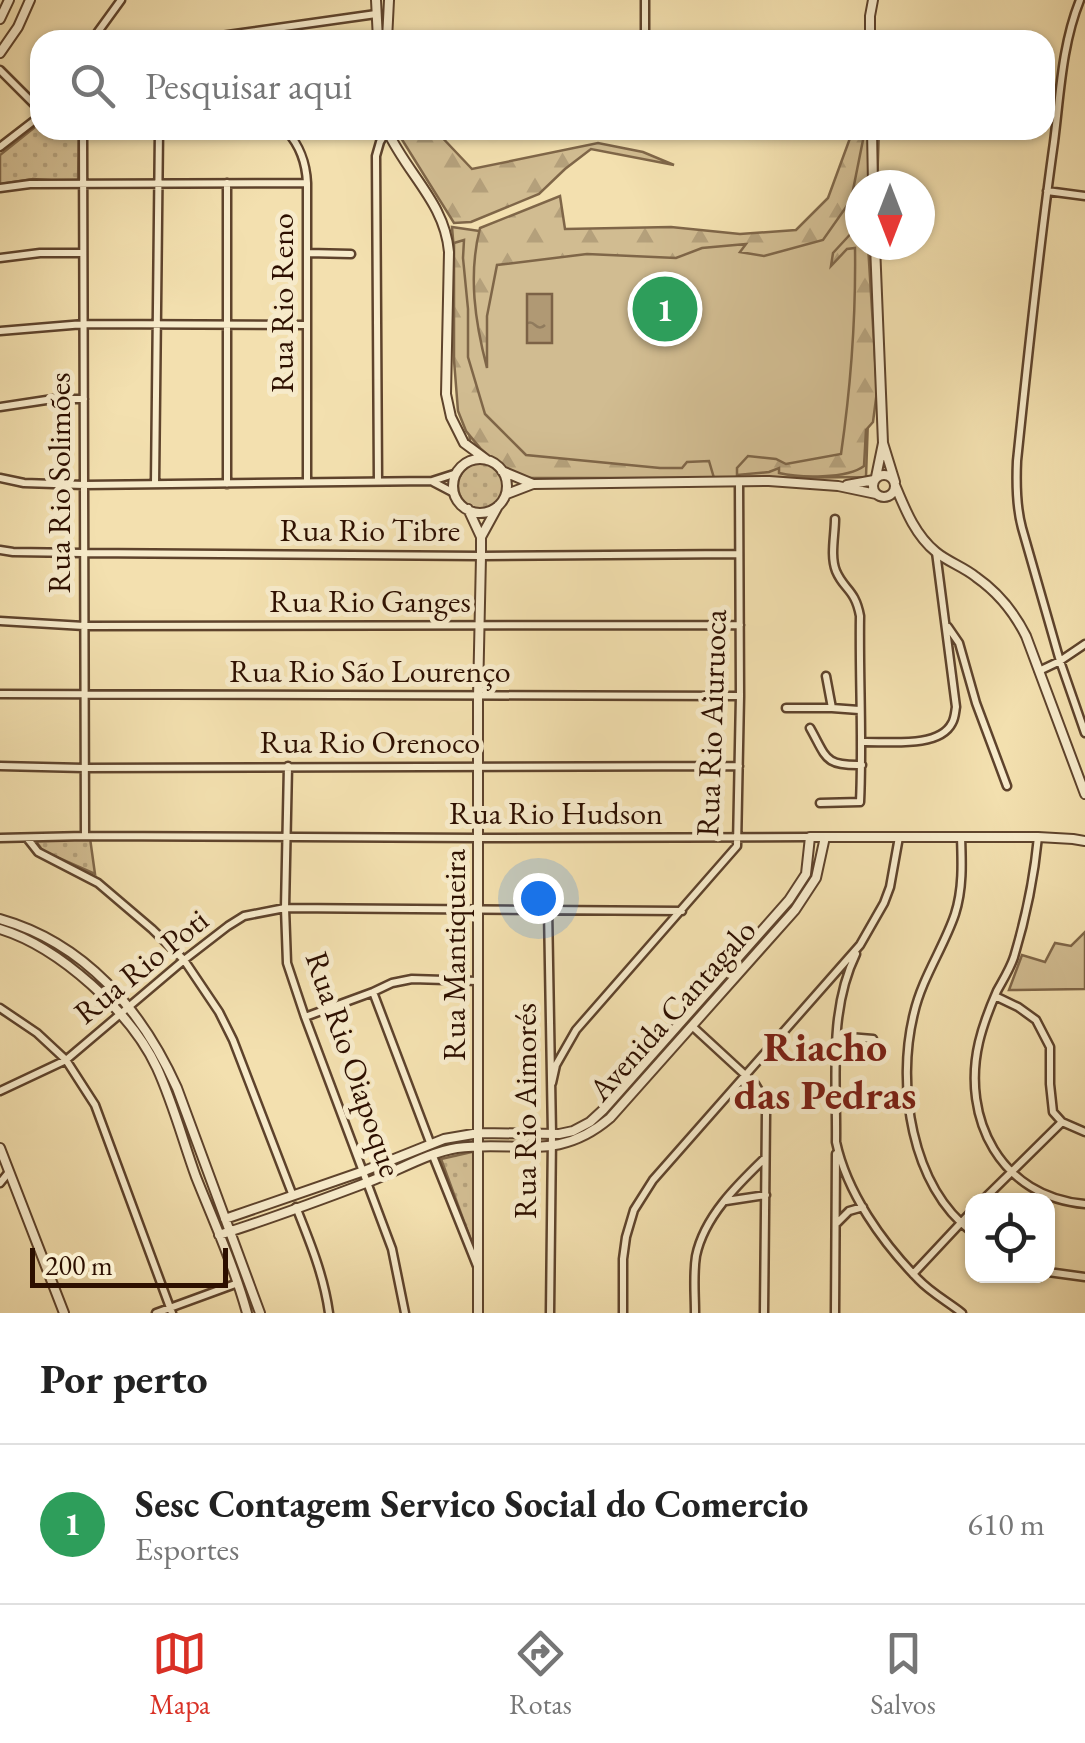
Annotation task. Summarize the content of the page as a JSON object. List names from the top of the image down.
{
  "streets": {
    "street": [
      "Rua Rio Reno",
      "Rua Rio Solimões",
      "Rua Rio Tibre",
      "Rua Rio Ganges",
      "Rua Rio São Lourenço",
      "Rua Rio Aiuruoca",
      "Rua Rio Orenoco",
      "Rua Rio Hudson",
      "Rua Mantiqueira",
      "Rua Rio Poti",
      "Avenida Cantagalo",
      "Rua Rio Oiapoque",
      "Rua Rio Aimorés"
    ]
  },
  "crossings": [
    ["Rua Rio Solimões", "Rua Rio Tibre"],
    ["Rua Rio Solimões", "Rua Rio Ganges"],
    ["Rua Rio Solimões", "Rua Rio São Lourenço"],
    ["Rua Rio Solimões", "Rua Rio Orenoco"],
    ["Rua Rio Solimões", "Rua Rio Hudson"],
    ["Rua Rio Tibre", "Rua Rio Aiuruoca"],
    ["Rua Rio Tibre", "Rua Mantiqueira"],
    ["Rua Rio Ganges", "Rua Rio Aiuruoca"],
    ["Rua Rio Ganges", "Rua Mantiqueira"],
    ["Rua Rio São Lourenço", "Rua Rio Aiuruoca"],
    ["Rua Rio São Lourenço", "Rua Mantiqueira"],
    ["Rua Rio Aiuruoca", "Rua Rio Orenoco"],
    ["Rua Rio Aiuruoca", "Rua Rio Hudson"],
    ["Rua Rio Aiuruoca", "Rua Rio Poti"],
    ["Rua Rio Aiuruoca", "Rua Rio Aimorés"],
    ["Rua Rio Orenoco", "Rua Mantiqueira"],
    ["Rua Rio Orenoco", "Rua Rio Oiapoque"],
    ["Rua Rio Hudson", "Rua Mantiqueira"],
    ["Rua Rio Hudson", "Avenida Cantagalo"],
    ["Rua Rio Hudson", "Rua Rio Oiapoque"],
    ["Rua Mantiqueira", "Rua Rio Poti"],
    ["Rua Mantiqueira", "Avenida Cantagalo"],
    ["Rua Rio Poti", "Rua Rio Oiapoque"],
    ["Rua Rio Poti", "Rua Rio Aimorés"],
    ["Avenida Cantagalo", "Rua Rio Oiapoque"],
    ["Avenida Cantagalo", "Rua Rio Aimorés"]
  ],
  "districts": ["Riacho das Pedras"],
  "scale_bar": "200 m",
  "north": "bottom",
  "page": {
    "search": "Pesquisar aqui",
    "pins": "1",
    "scale": "200 m",
    "heading": "Por perto",
    "list": [
      {
        "mark": "1",
        "name": "Sesc Contagem Servico Social do Comercio",
        "note": "Esportes",
        "value": "610 m"
      }
    ],
    "nav": ["Mapa", "Rotas", "Salvos"]
  }
}
